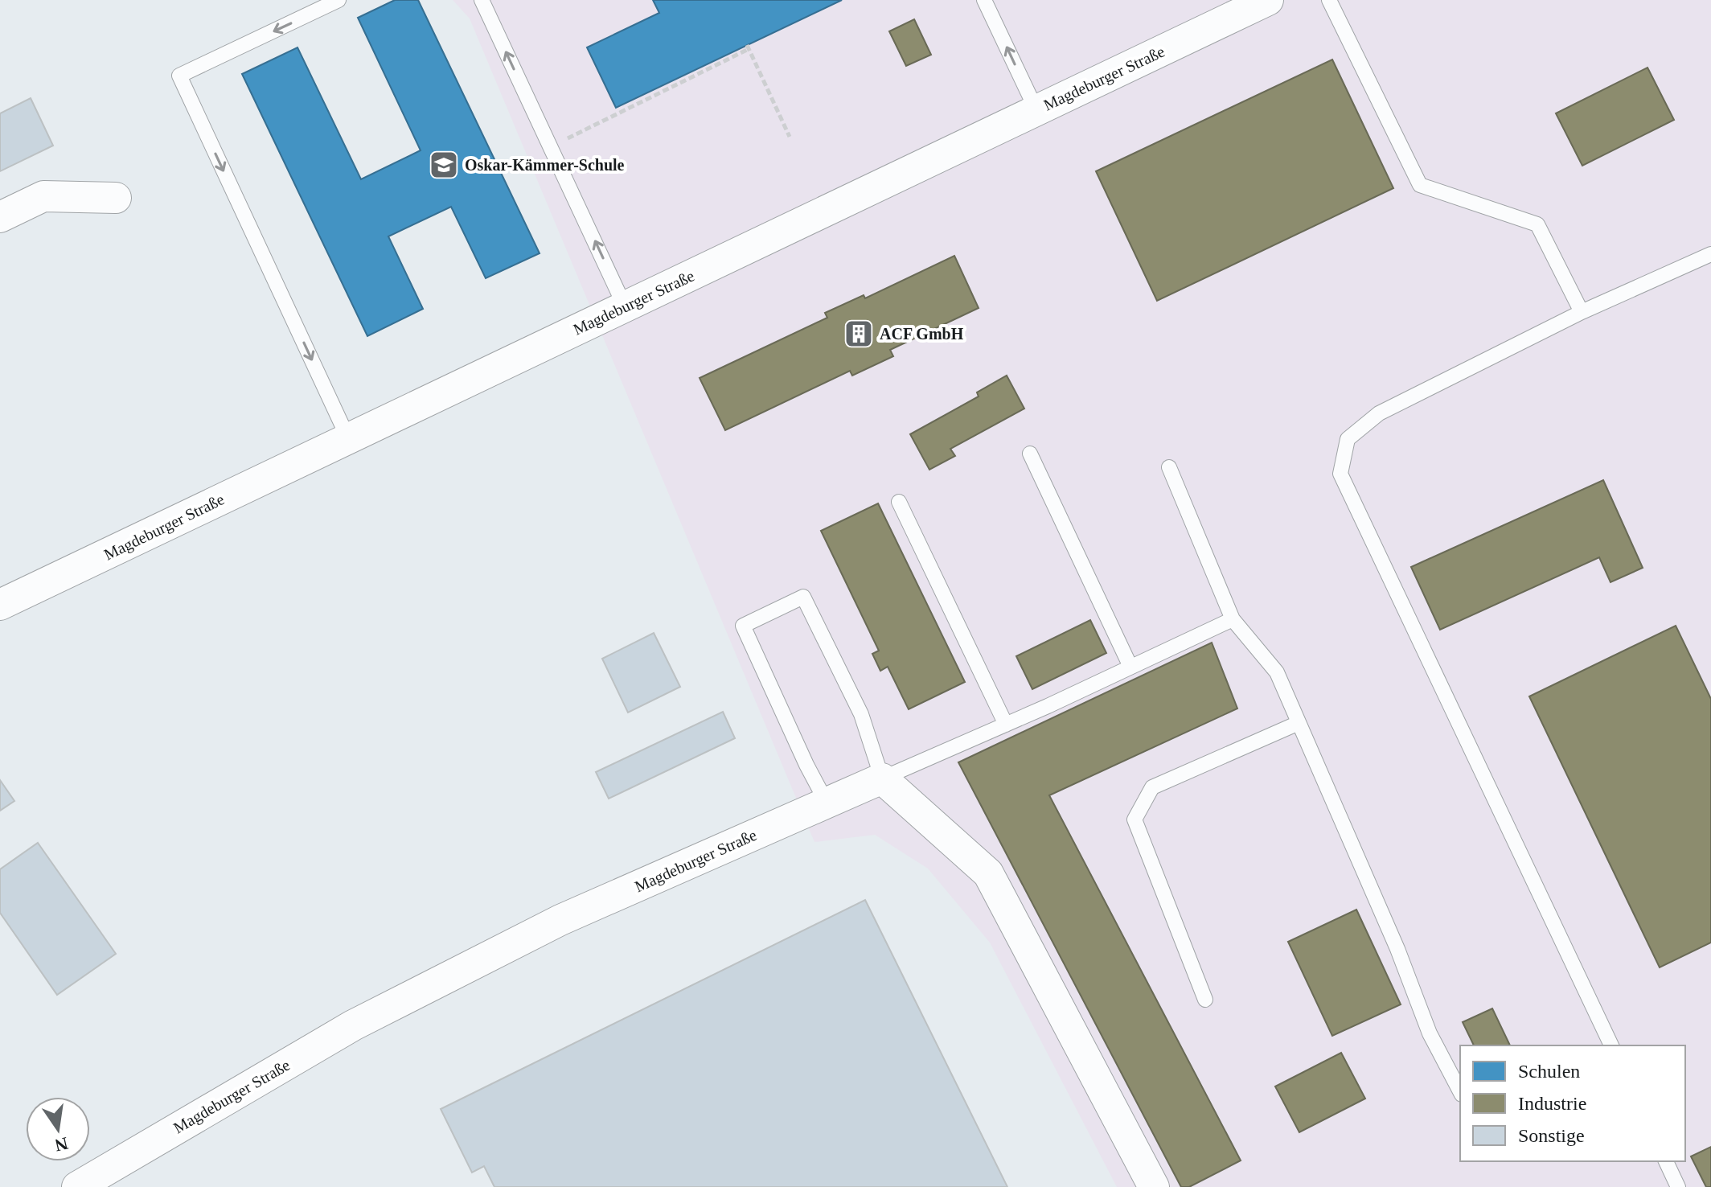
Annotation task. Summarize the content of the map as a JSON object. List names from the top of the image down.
{
  "streets": {
    "street": ["Magdeburger Straße"]
  },
  "places": {
    "school or university": ["Oskar-Kämmer-Schule"],
    "building": ["ACF GmbH"]
  },
  "legend": ["Schulen", "Industrie", "Sonstige"],
  "north": "bottom"
}
